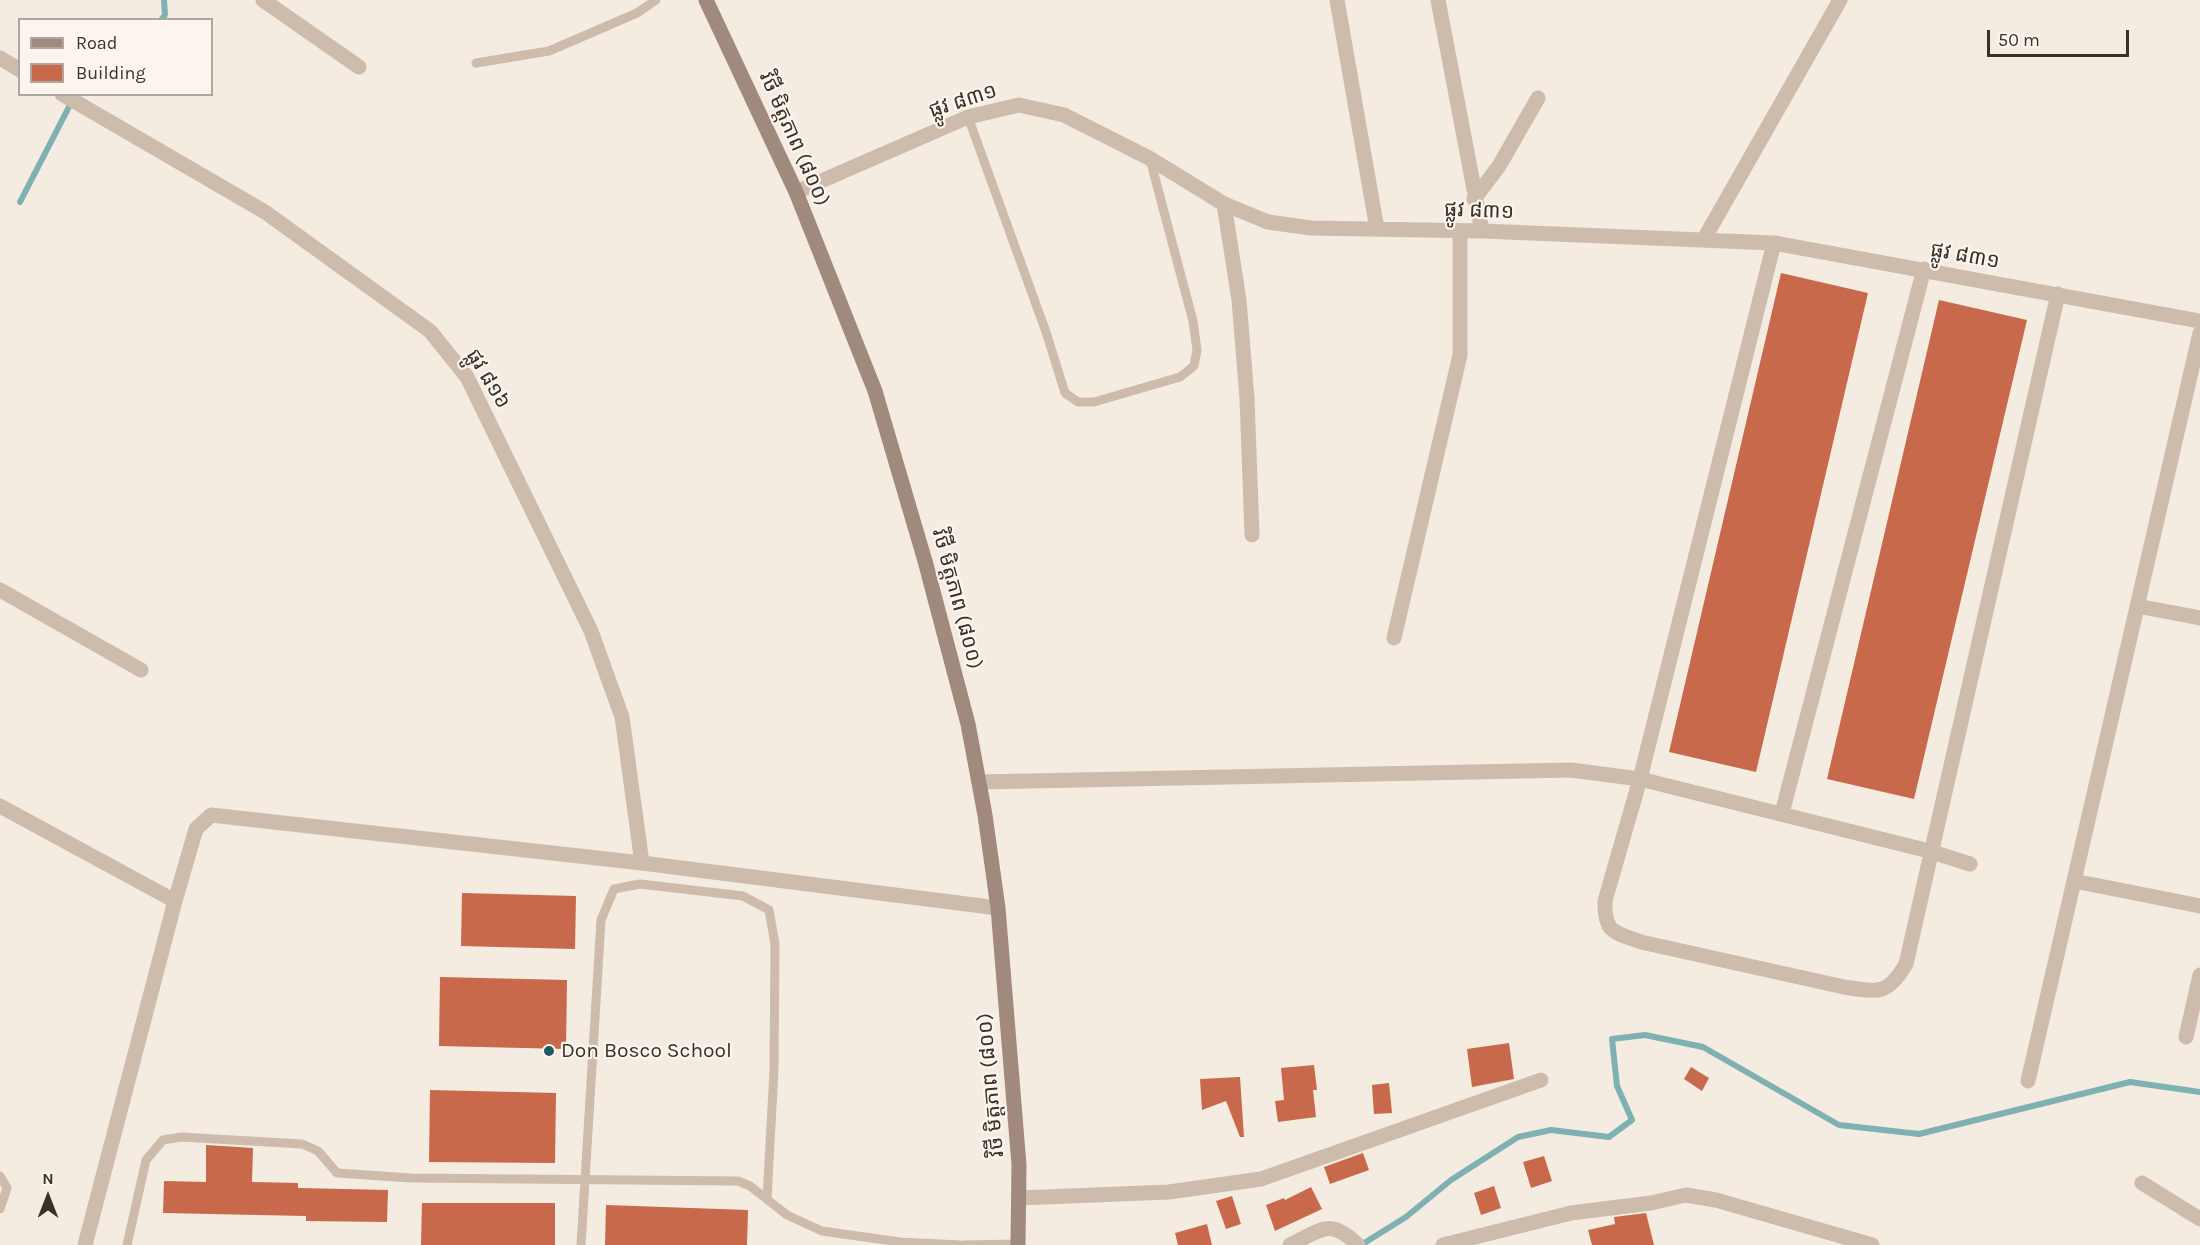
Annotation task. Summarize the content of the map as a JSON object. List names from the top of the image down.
{
  "streets": {
    "main road": ["វិថី មិត្តភាព (៨០០)"],
    "street": ["ផ្លូវ ៨៣១", "ផ្លូវ ៨១៦"]
  },
  "crossings": [
    ["ផ្លូវ ៨៣១", "វិថី មិត្តភាព (៨០០)"]
  ],
  "places": ["Don Bosco School"],
  "legend": ["Road", "Building"],
  "scale_bar": "50 m",
  "north": "top"
}
